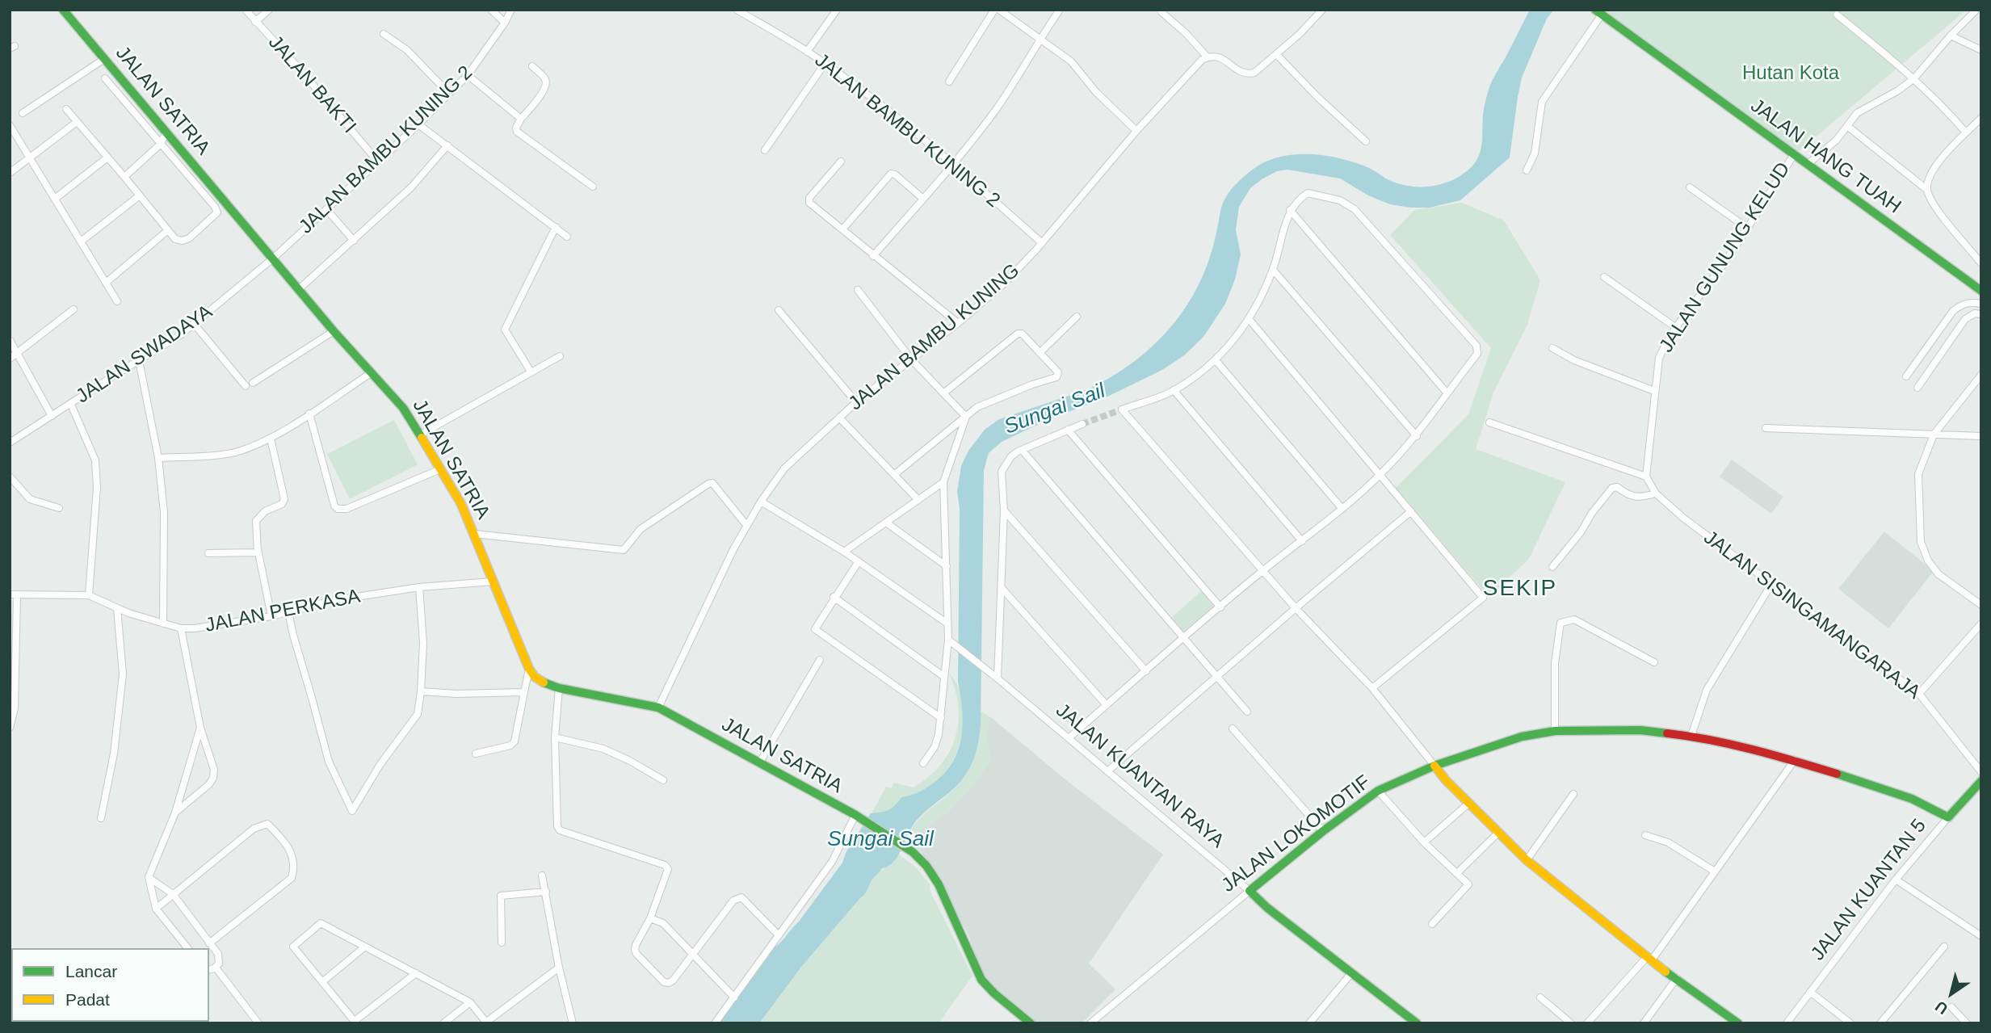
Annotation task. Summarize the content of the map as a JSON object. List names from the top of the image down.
{
  "streets": {
    "street": [
      "JALAN BAKTI",
      "JALAN SATRIA",
      "JALAN BAMBU KUNING 2",
      "JALAN HANG TUAH",
      "JALAN GUNUNG KELUD",
      "JALAN BAMBU KUNING",
      "JALAN SWADAYA",
      "JALAN PERKASA",
      "JALAN SISINGAMANGARAJA",
      "JALAN KUANTAN RAYA",
      "JALAN LOKOMOTIF",
      "JALAN KUANTAN 5"
    ]
  },
  "crossings": [
    ["JALAN BAKTI", "JALAN BAMBU KUNING 2"],
    ["JALAN SATRIA", "JALAN BAMBU KUNING 2"],
    ["JALAN SATRIA", "JALAN BAMBU KUNING"],
    ["JALAN SATRIA", "JALAN SWADAYA"],
    ["JALAN SATRIA", "JALAN PERKASA"],
    ["JALAN BAMBU KUNING 2", "JALAN BAMBU KUNING"],
    ["JALAN BAMBU KUNING 2", "JALAN SWADAYA"],
    ["JALAN HANG TUAH", "JALAN GUNUNG KELUD"],
    ["JALAN KUANTAN RAYA", "JALAN LOKOMOTIF"],
    ["JALAN LOKOMOTIF", "JALAN KUANTAN 5"]
  ],
  "districts": ["SEKIP"],
  "water": ["Sungai Sail"],
  "parks": ["Hutan Kota"],
  "legend": ["Lancar", "Padat"],
  "north": "bottom left"
}
